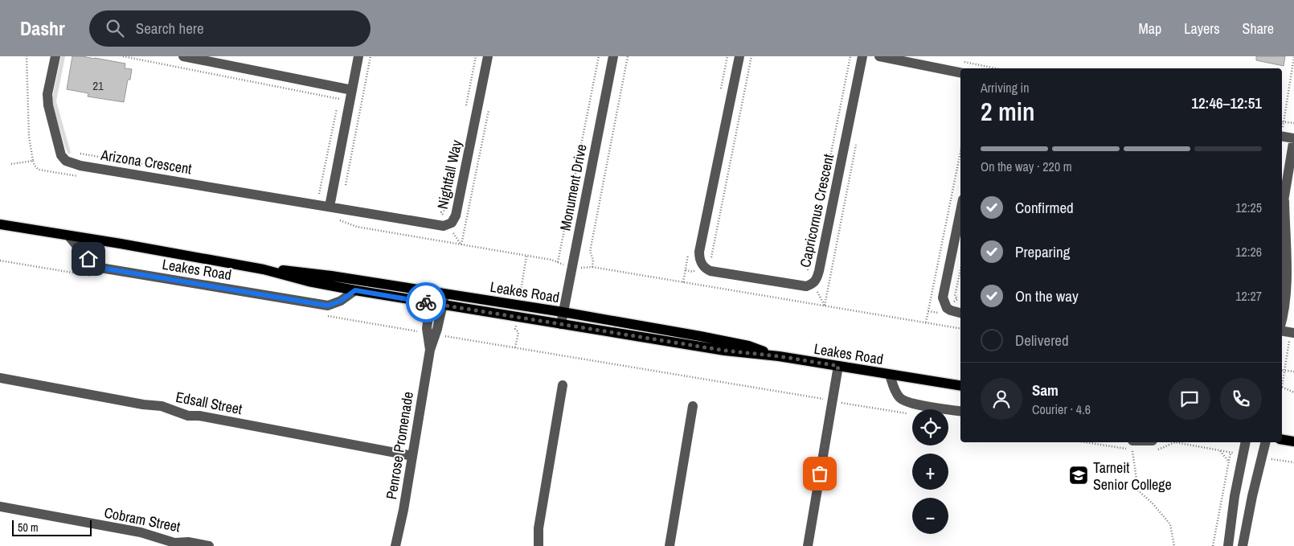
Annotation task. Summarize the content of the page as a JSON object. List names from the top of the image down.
{
  "streets": {
    "main road": ["Leakes Road"],
    "street": [
      "Arizona Crescent",
      "Nightfall Way",
      "Monument Drive",
      "Capricornus Crescent",
      "Edsall Street",
      "Penrose Promenade",
      "Cobram Street"
    ]
  },
  "crossings": [
    ["Arizona Crescent", "Nightfall Way"],
    ["Monument Drive", "Leakes Road"],
    ["Leakes Road", "Penrose Promenade"],
    ["Edsall Street", "Penrose Promenade"]
  ],
  "places": {
    "school or university": ["Tarneit Senior College"]
  },
  "house_numbers": ["21"],
  "scale_bar": "50 m",
  "page": {
    "header": "Dashr",
    "search": "Search here",
    "nav": ["Map", "Layers", "Share"],
    "heading": ["2 min", "Arriving in", "12:46–12:51"],
    "panel": ["Sam", "Courier · 4.6"],
    "bar": "On the way · 220 m",
    "list": [
      ["Confirmed", "12:25"],
      ["Preparing", "12:26"],
      ["On the way", "12:27"],
      "Delivered"
    ],
    "map_buttons": ["+", "−"],
    "scale": "50 m"
  }
}
